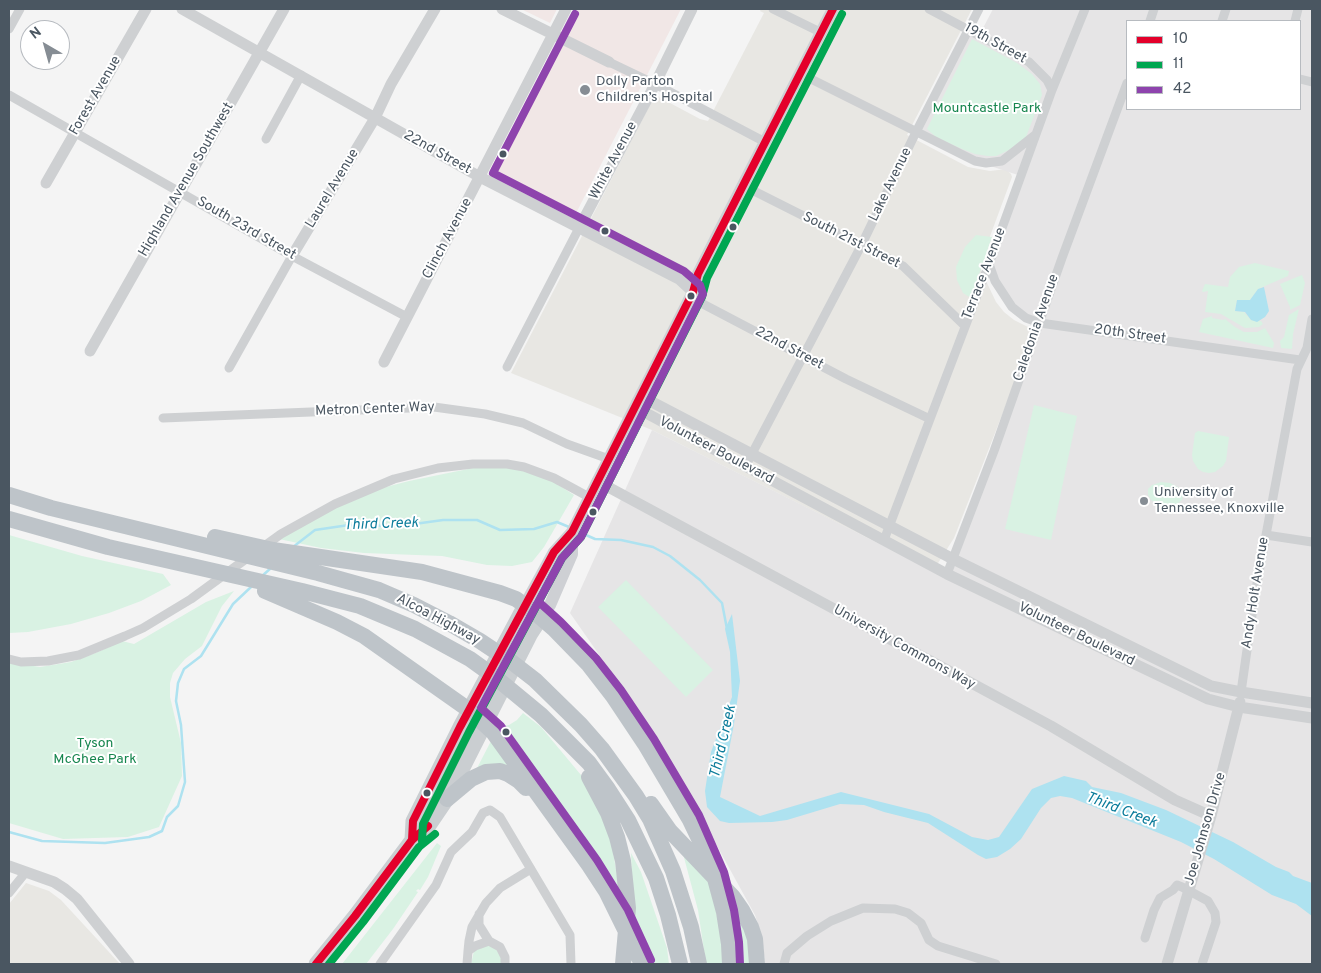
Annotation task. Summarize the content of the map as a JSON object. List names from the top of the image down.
{
  "streets": {
    "highway": ["Alcoa Highway"],
    "street": [
      "19th Street",
      "Forest Avenue",
      "22nd Street",
      "White Avenue",
      "Highland Avenue Southwest",
      "Lake Avenue",
      "Laurel Avenue",
      "South 23rd Street",
      "Clinch Avenue",
      "South 21st Street",
      "Terrace Avenue",
      "Caledonia Avenue",
      "20th Street",
      "Metron Center Way",
      "Volunteer Boulevard",
      "Andy Holt Avenue",
      "University Commons Way",
      "Joe Johnson Drive"
    ]
  },
  "crossings": [
    ["19th Street", "Lake Avenue"],
    ["19th Street", "Terrace Avenue"],
    ["Forest Avenue", "South 23rd Street"],
    ["22nd Street", "White Avenue"],
    ["22nd Street", "Highland Avenue Southwest"],
    ["22nd Street", "Lake Avenue"],
    ["22nd Street", "Laurel Avenue"],
    ["22nd Street", "Clinch Avenue"],
    ["22nd Street", "Terrace Avenue"],
    ["Highland Avenue Southwest", "South 23rd Street"],
    ["Lake Avenue", "South 21st Street"],
    ["Lake Avenue", "Volunteer Boulevard"],
    ["Laurel Avenue", "South 23rd Street"],
    ["South 23rd Street", "Clinch Avenue"],
    ["South 21st Street", "Terrace Avenue"],
    ["Terrace Avenue", "20th Street"],
    ["Terrace Avenue", "Volunteer Boulevard"],
    ["Caledonia Avenue", "20th Street"],
    ["Caledonia Avenue", "Volunteer Boulevard"],
    ["20th Street", "Andy Holt Avenue"],
    ["Volunteer Boulevard", "Andy Holt Avenue"],
    ["Volunteer Boulevard", "Joe Johnson Drive"],
    ["Andy Holt Avenue", "Joe Johnson Drive"],
    ["University Commons Way", "Joe Johnson Drive"]
  ],
  "water": ["Third Creek"],
  "parks": ["Mountcastle Park", "Tyson McGhee Park"],
  "places": ["Dolly Parton Children’s Hospital", "University of Tennessee, Knoxville"],
  "lines": ["transit line 10", "transit line 11", "transit line 42"],
  "legend": ["10", "11", "42"],
  "north": "top left"
}
